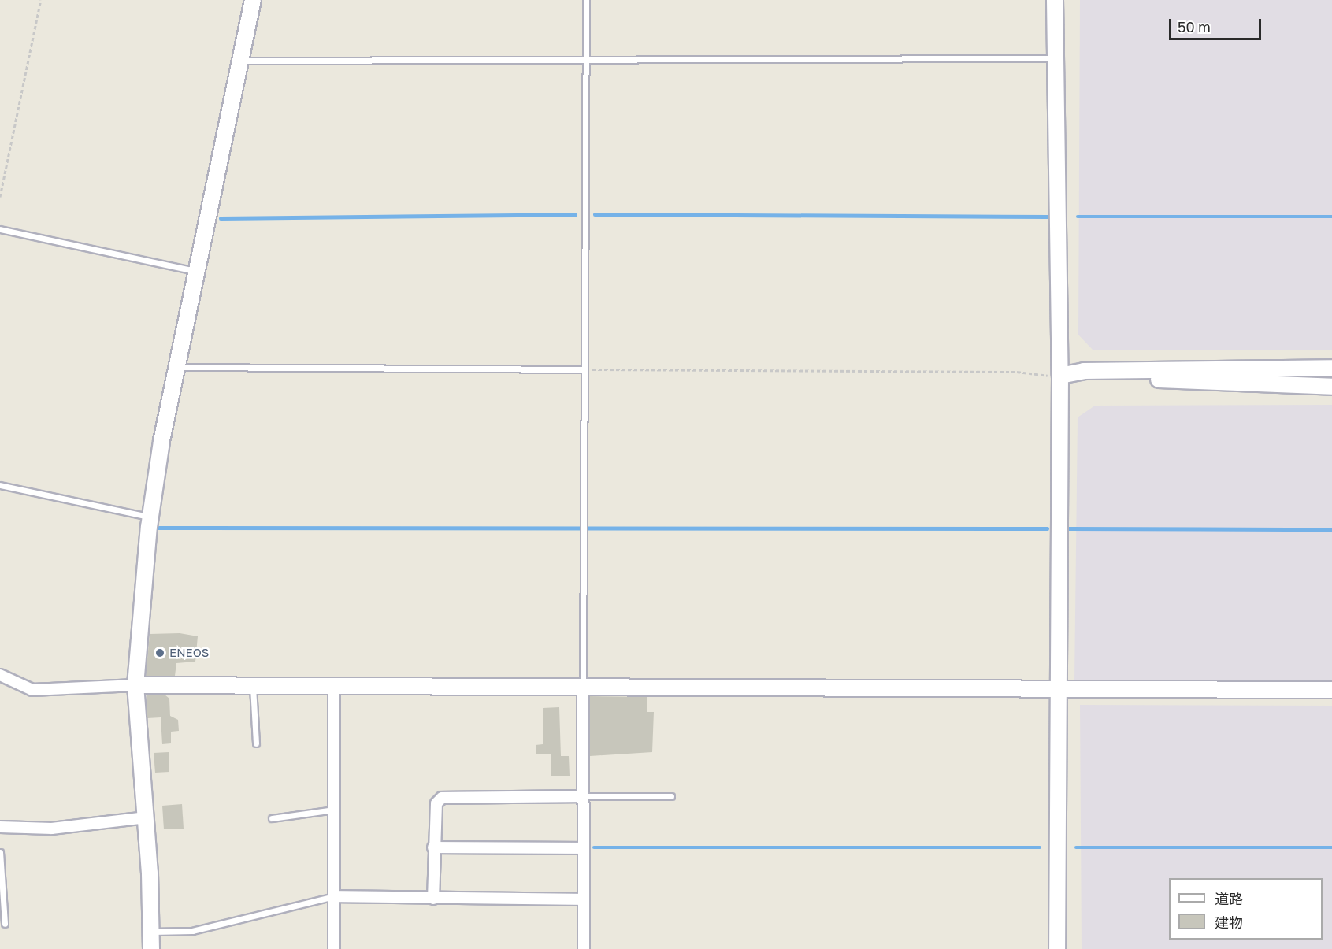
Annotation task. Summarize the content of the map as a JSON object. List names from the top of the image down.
{
  "places": ["ENEOS"],
  "legend": ["道路", "建物"],
  "scale_bar": "50 m"
}
